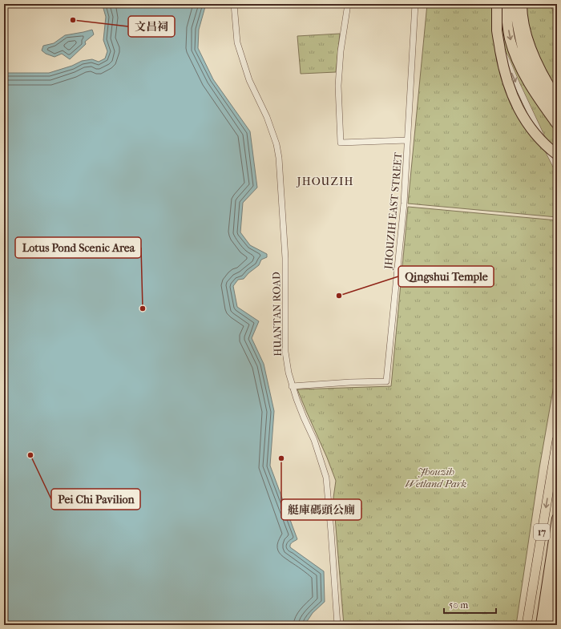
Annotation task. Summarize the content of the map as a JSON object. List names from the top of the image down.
{
  "streets": {
    "main road": ["17"],
    "street": ["JHOUZIH EAST STREET", "HUANTAN ROAD"]
  },
  "crossings": [
    ["JHOUZIH EAST STREET", "HUANTAN ROAD"]
  ],
  "districts": ["JHOUZIH"],
  "parks": ["Jhouzih Wetland Park"],
  "places": [
    "文昌祠",
    "Qingshui Temple",
    "Lotus Pond Scenic Area",
    "Pei Chi Pavilion",
    "艇庫碼頭公廁"
  ],
  "scale_bar": "50 m"
}
